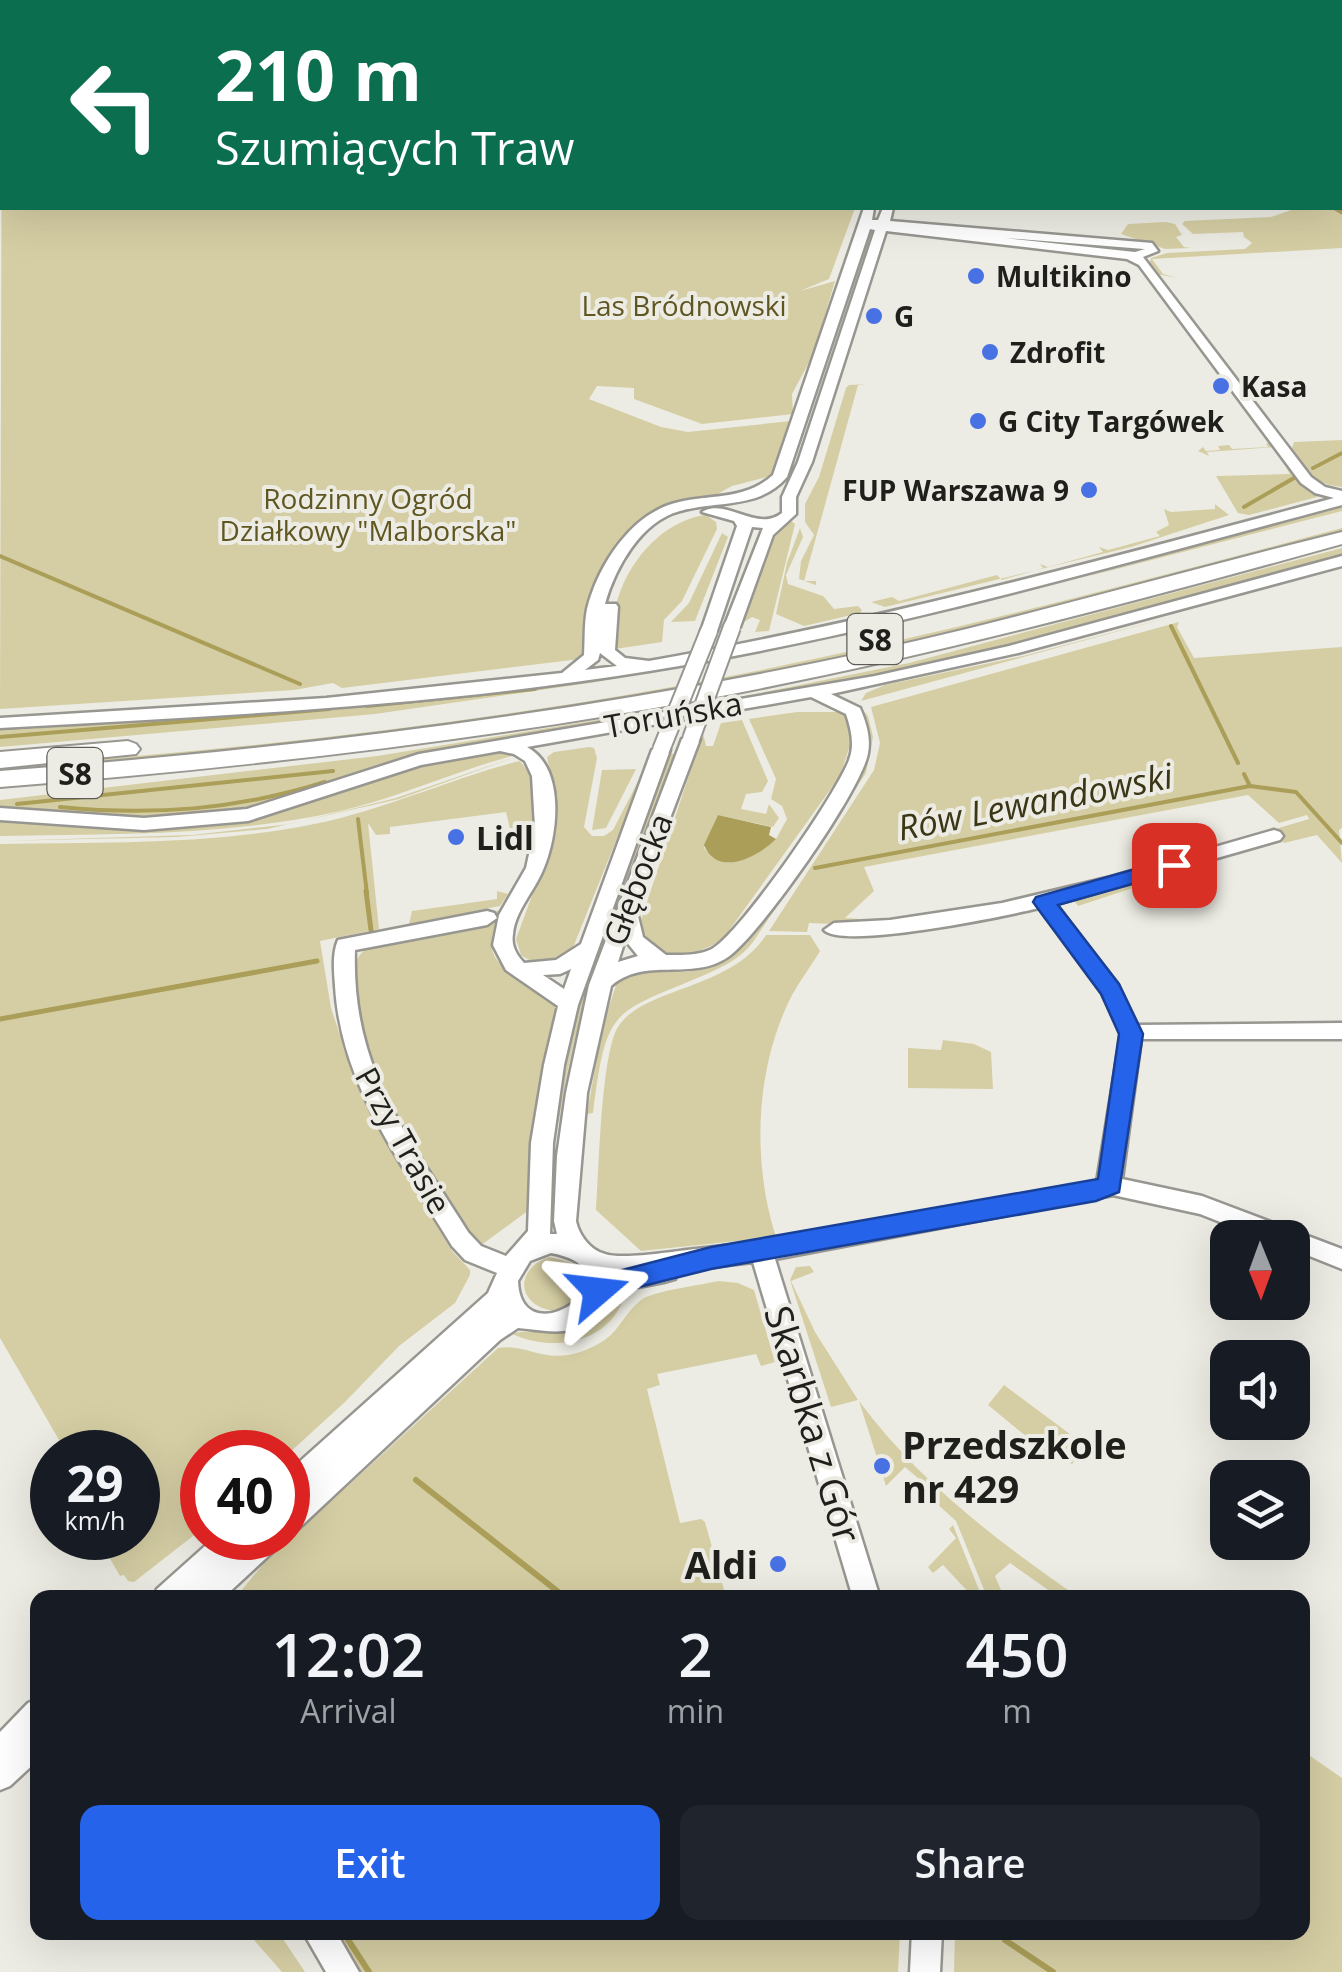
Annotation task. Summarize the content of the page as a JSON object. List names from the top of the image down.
{
  "streets": {
    "highway": ["S8", "Toruńska"],
    "street": ["Głębocka", "Przy Trasie", "Skarbka z Gór"]
  },
  "crossings": [
    ["Głębocka", "Przy Trasie"]
  ],
  "water": ["Rów Lewandowski"],
  "parks": ["Las Bródnowski", "Rodzinny Ogród Działkowy \"Malborska\""],
  "places": [
    "Multikino",
    "G",
    "Zdrofit",
    "Kasa",
    "G City Targówek",
    "FUP Warszawa 9",
    "Lidl",
    "Przedszkole nr 429",
    "Aldi"
  ],
  "north": "bottom",
  "page": {
    "turn": ["210 m", "Szumiących Traw"],
    "speed": "29 km/h",
    "limit": "40",
    "eta": [
      "12:02",
      "Arrival",
      "2",
      "min",
      "450",
      "m"
    ],
    "buttons": ["Exit", "Share"]
  }
}
